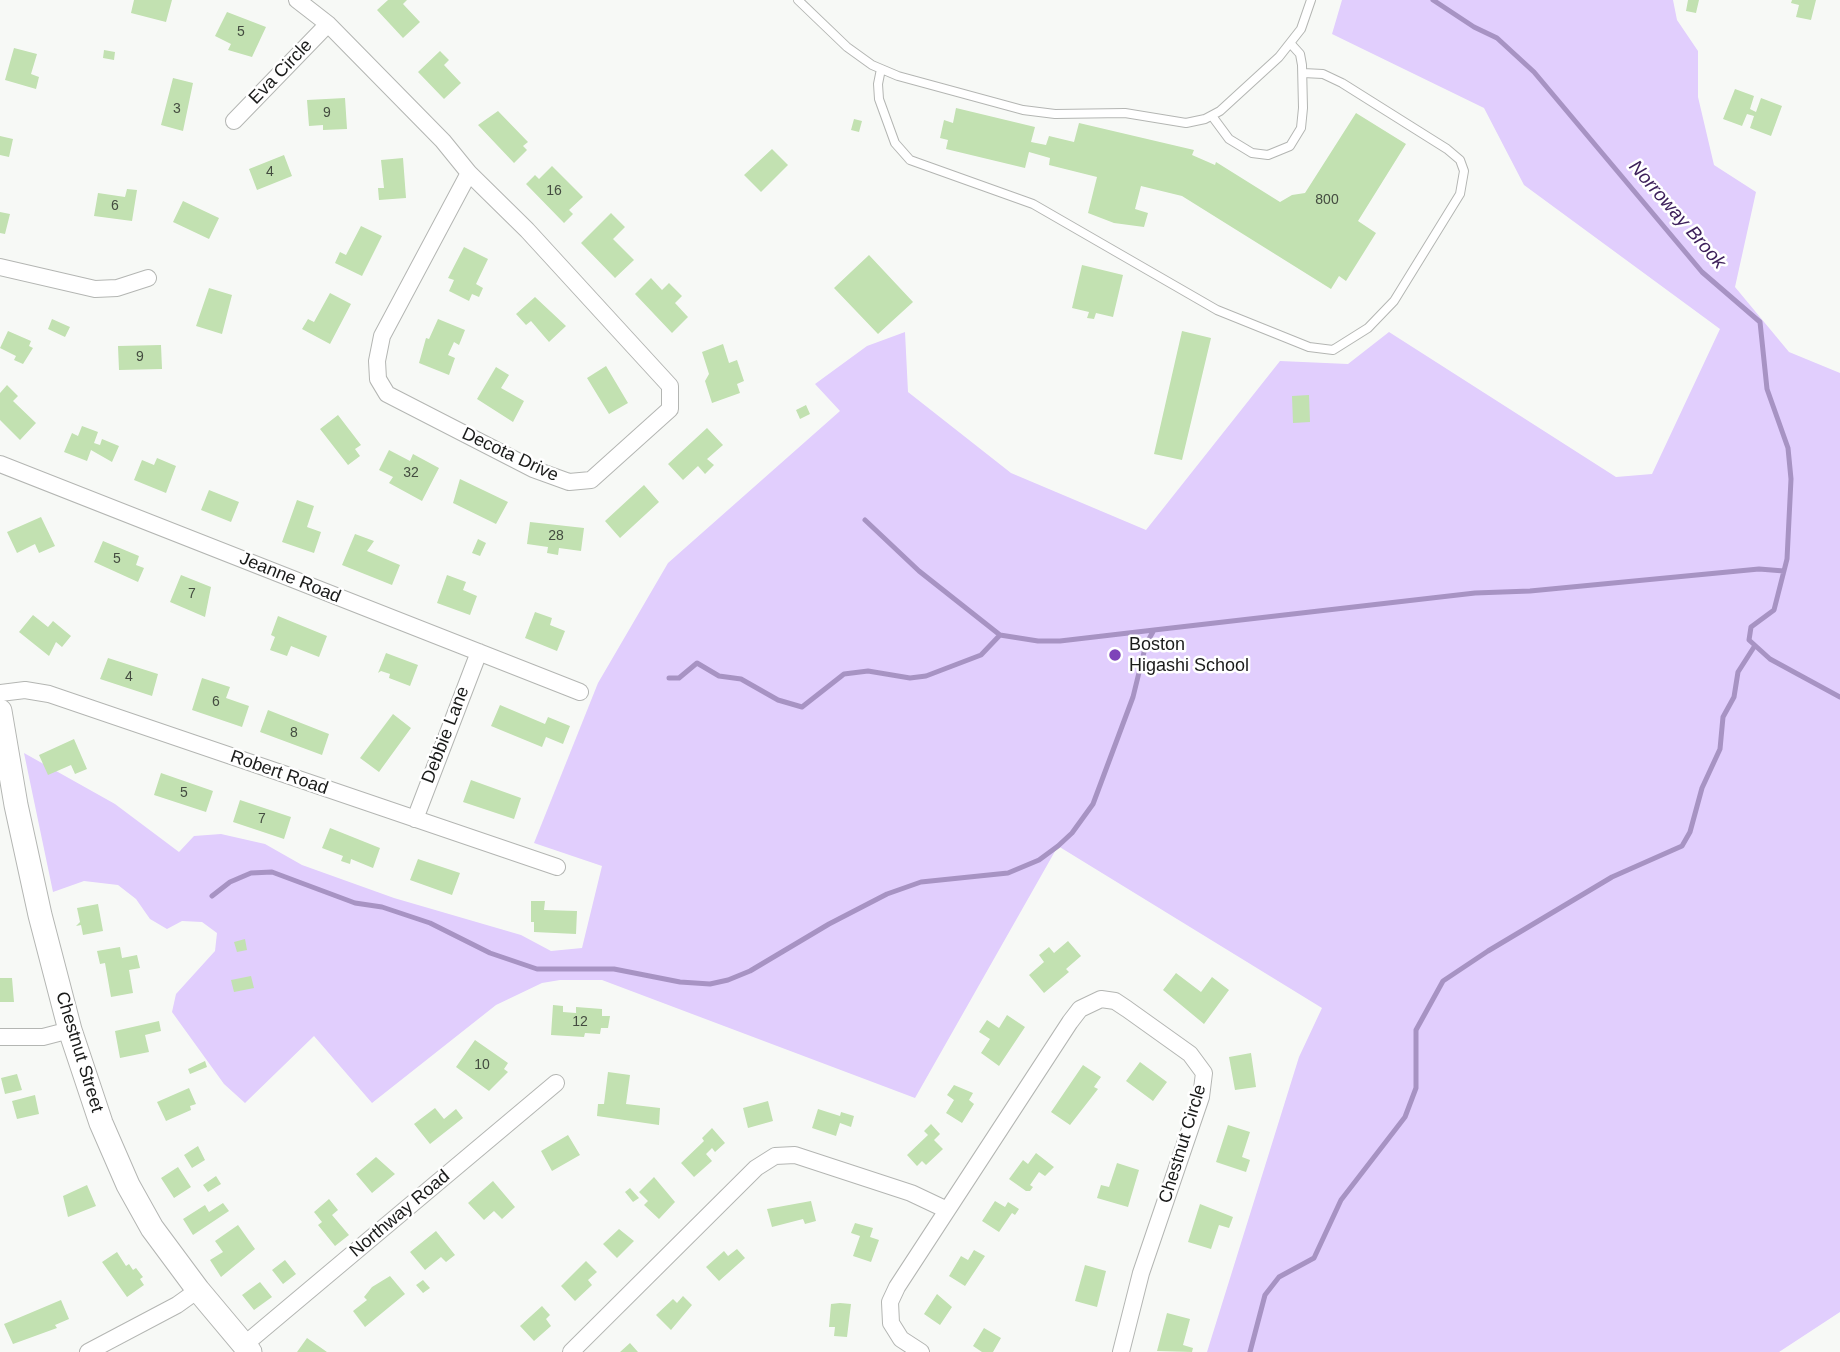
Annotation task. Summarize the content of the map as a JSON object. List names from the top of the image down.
{
  "streets": {
    "main road": ["Chestnut Street"],
    "street": [
      "Eva Circle",
      "Decota Drive",
      "Jeanne Road",
      "Debbie Lane",
      "Robert Road",
      "Chestnut Circle",
      "Northway Road"
    ]
  },
  "crossings": [
    ["Eva Circle", "Decota Drive"],
    ["Jeanne Road", "Debbie Lane"],
    ["Debbie Lane", "Robert Road"],
    ["Chestnut Street", "Northway Road"]
  ],
  "water": ["Norroway Brook"],
  "places": ["Boston Higashi School"],
  "house_numbers": [
    "5",
    "3",
    "9",
    "4",
    "16",
    "800",
    "6",
    "9",
    "32",
    "28",
    "5",
    "7",
    "4",
    "6",
    "8",
    "5",
    "7",
    "12",
    "10"
  ]
}
